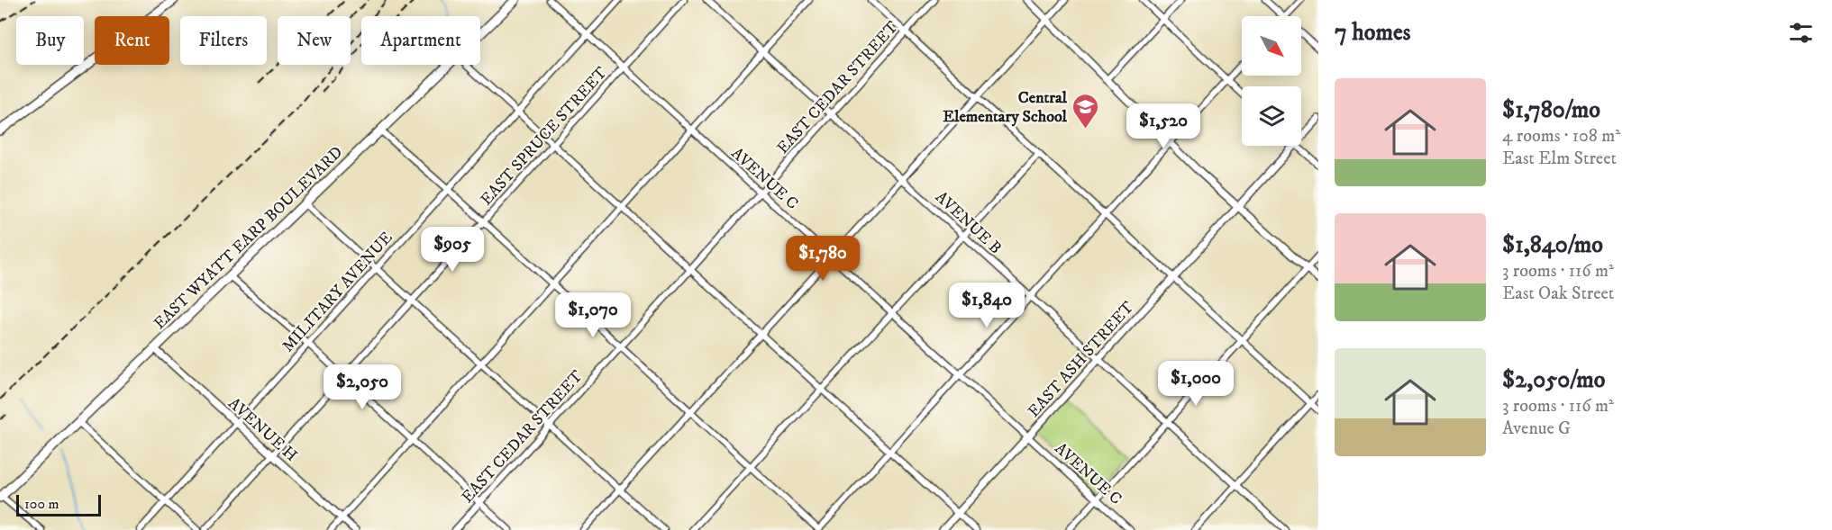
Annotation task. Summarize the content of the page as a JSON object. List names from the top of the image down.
{
  "streets": {
    "main road": ["EAST WYATT EARP BOULEVARD"],
    "street": [
      "EAST CEDAR STREET",
      "EAST SPRUCE STREET",
      "AVENUE C",
      "AVENUE B",
      "MILITARY AVENUE",
      "EAST ASH STREET",
      "AVENUE H"
    ]
  },
  "crossings": [
    ["EAST CEDAR STREET", "AVENUE C"],
    ["EAST CEDAR STREET", "AVENUE B"],
    ["EAST SPRUCE STREET", "AVENUE C"],
    ["EAST SPRUCE STREET", "AVENUE H"],
    ["AVENUE C", "MILITARY AVENUE"],
    ["AVENUE C", "EAST ASH STREET"],
    ["AVENUE B", "EAST ASH STREET"],
    ["EAST WYATT EARP BOULEVARD", "AVENUE H"],
    ["MILITARY AVENUE", "AVENUE H"]
  ],
  "places": {
    "school or university": ["Central Elementary School"]
  },
  "scale_bar": "100 m",
  "north": "bottom right",
  "page": {
    "heading": "7 homes",
    "chip": [
      "Buy",
      "Rent",
      "Filters",
      "New",
      "Apartment"
    ],
    "list": [
      {
        "name": "$1,780/mo",
        "note": "4 rooms · 108 m² · East Elm Street"
      },
      {
        "name": "$1,840/mo",
        "note": "3 rooms · 116 m² · East Oak Street"
      },
      {
        "name": "$2,050/mo",
        "note": "3 rooms · 116 m² · Avenue G"
      }
    ],
    "price": [
      "$1,520",
      "$905",
      "$1,780",
      "$1,840",
      "$1,070",
      "$1,000",
      "$2,050"
    ],
    "scale": "100 m"
  }
}
